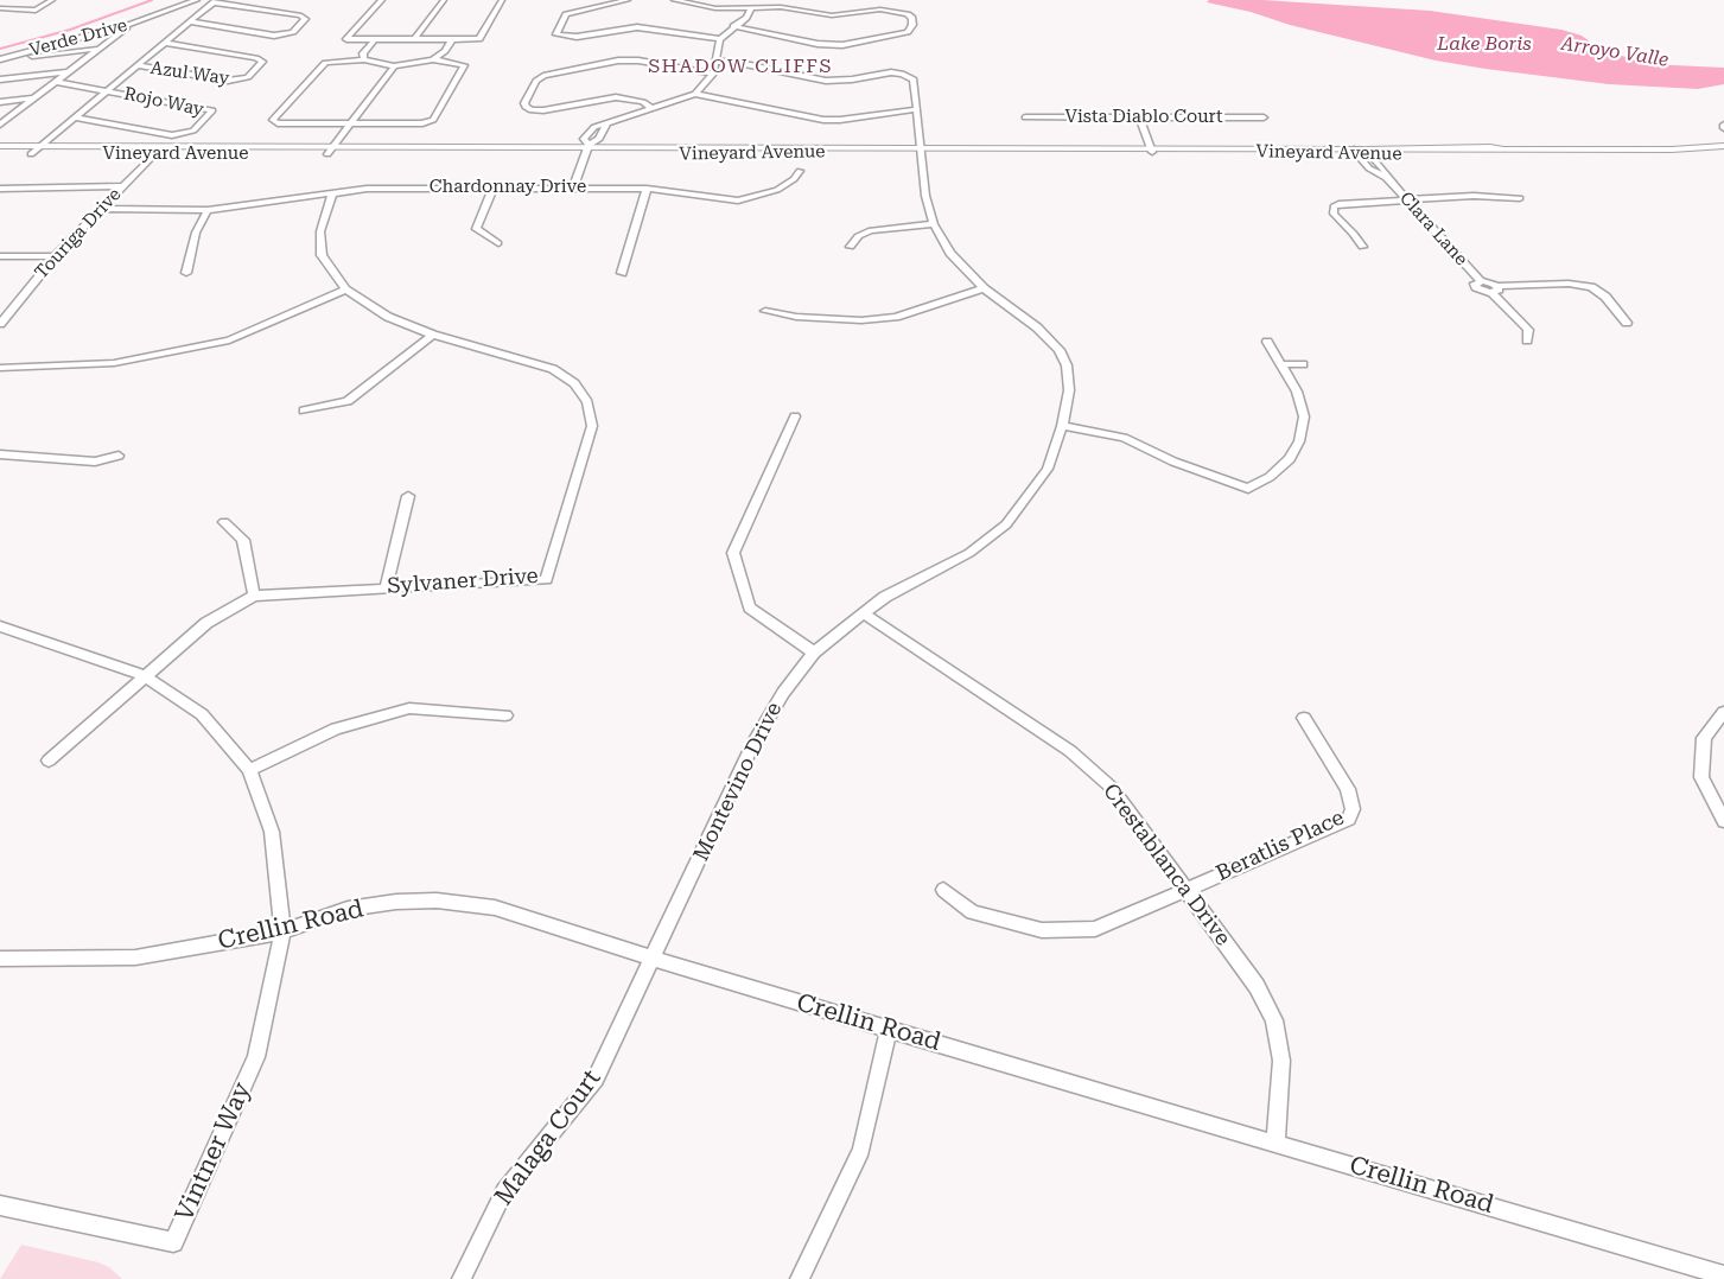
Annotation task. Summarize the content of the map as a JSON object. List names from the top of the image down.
{
  "streets": {
    "street": [
      "Verde Drive",
      "Azul Way",
      "Rojo Way",
      "Vista Diablo Court",
      "Vineyard Avenue",
      "Chardonnay Drive",
      "Clara Lane",
      "Touriga Drive",
      "Sylvaner Drive",
      "Montevino Drive",
      "Beratlis Place",
      "Crestablanca Drive",
      "Crellin Road",
      "Malaga Court",
      "Vintner Way"
    ]
  },
  "crossings": [
    ["Vineyard Avenue", "Clara Lane"],
    ["Vineyard Avenue", "Touriga Drive"],
    ["Vineyard Avenue", "Montevino Drive"],
    ["Chardonnay Drive", "Touriga Drive"],
    ["Chardonnay Drive", "Sylvaner Drive"],
    ["Montevino Drive", "Crestablanca Drive"],
    ["Montevino Drive", "Crellin Road"],
    ["Montevino Drive", "Malaga Court"],
    ["Beratlis Place", "Crestablanca Drive"],
    ["Crestablanca Drive", "Crellin Road"],
    ["Crellin Road", "Malaga Court"],
    ["Crellin Road", "Vintner Way"]
  ],
  "districts": ["SHADOW CLIFFS"],
  "water": ["Lake Boris", "Arroyo Valle"]
}
